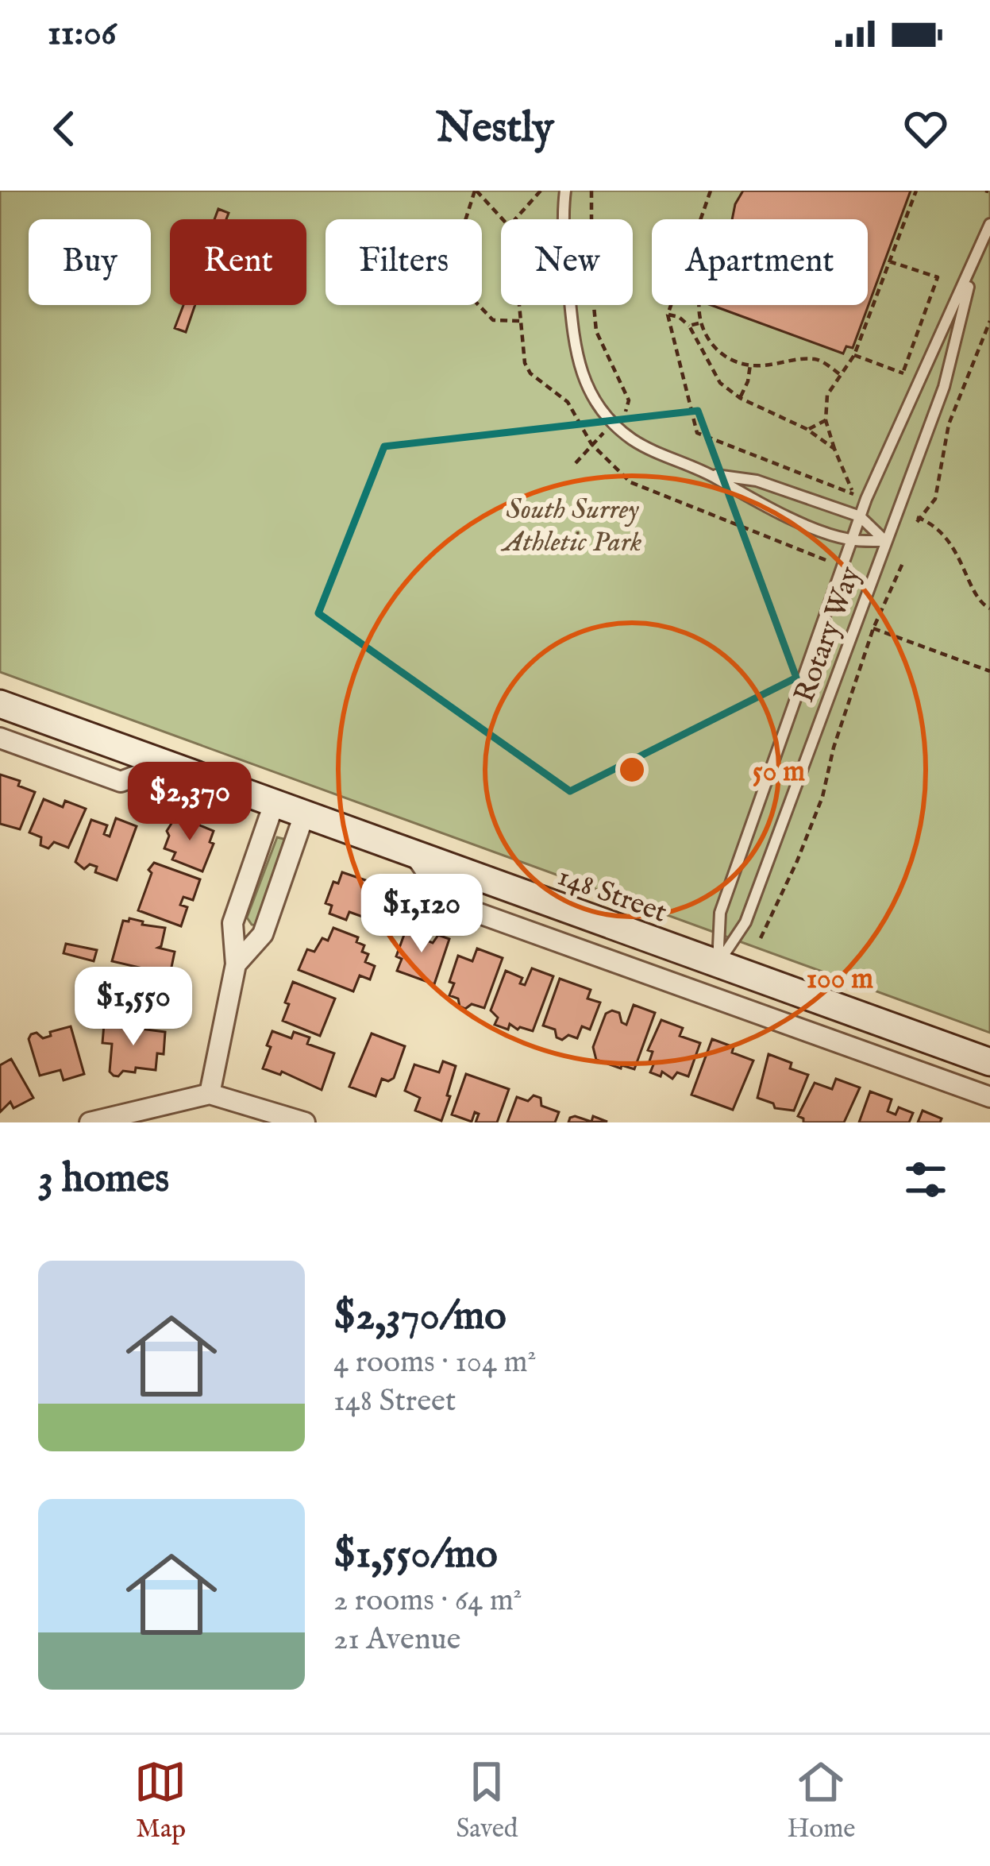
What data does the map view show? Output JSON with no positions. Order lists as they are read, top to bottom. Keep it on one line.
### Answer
{"streets":{"main road":["148 Street"],"lane":["Rotary Way"]},"crossings":[["Rotary Way","148 Street"]],"parks":["South Surrey Athletic Park"],"page":{"status":"11:06","header":"Nestly","chip":["Buy","Rent","Filters","New","Apartment"],"price":["$2,370","$1,120","$1,550"],"heading":"3 homes","list":[{"name":"$2,370/mo","note":"4 rooms · 104 m² · 148 Street"},{"name":"$1,550/mo","note":"2 rooms · 64 m² · 21 Avenue"}],"tabs":["Map","Saved","Home"]},"rings":["50 m","100 m"]}
